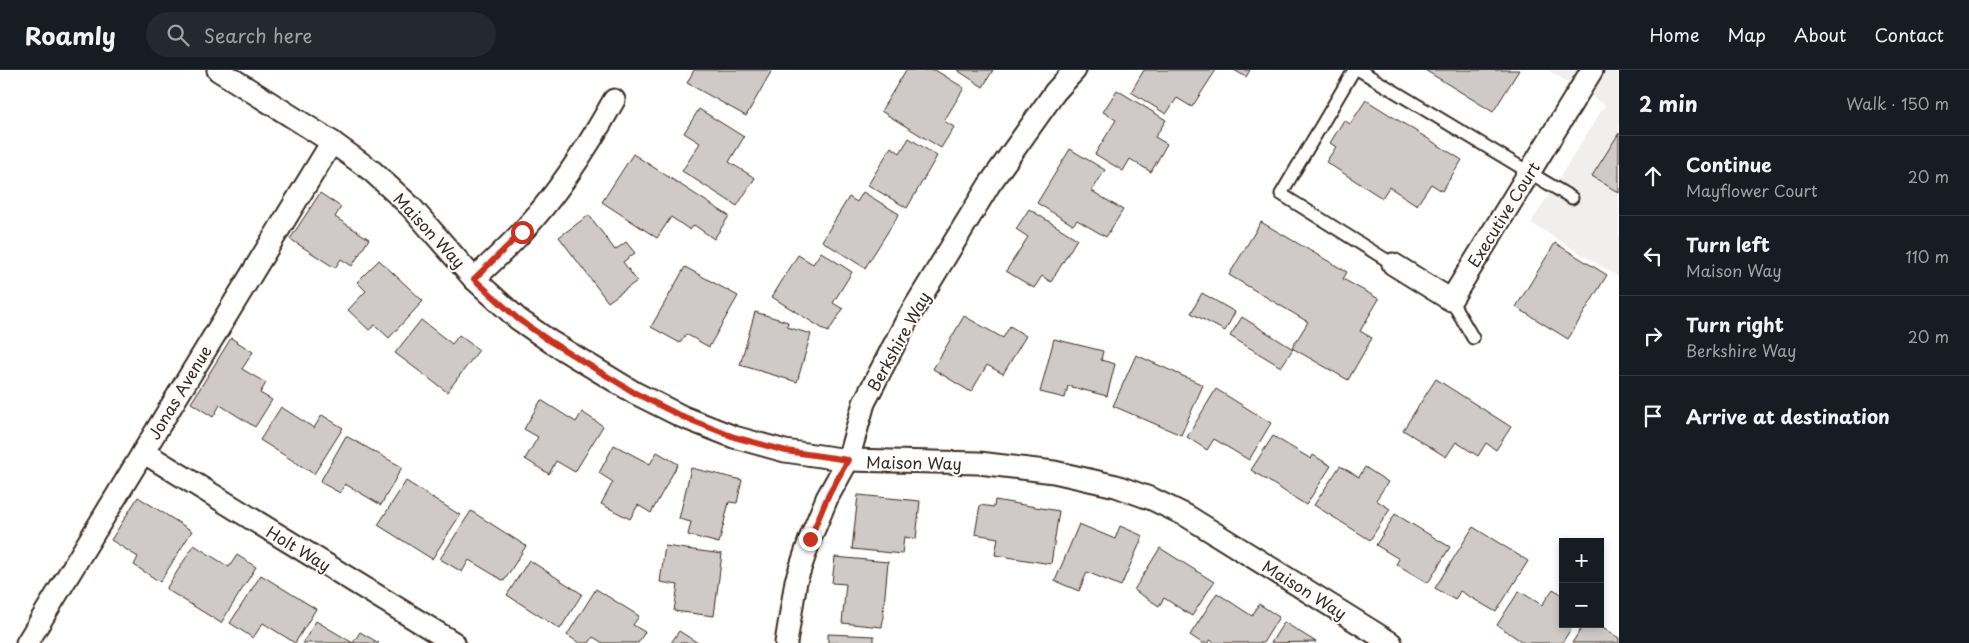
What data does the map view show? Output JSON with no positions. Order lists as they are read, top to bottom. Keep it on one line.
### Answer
{"streets":{"street":["Executive Court","Maison Way","Berkshire Way","Jonas Avenue","Holt Way"]},"crossings":[["Maison Way","Berkshire Way"],["Maison Way","Jonas Avenue"],["Jonas Avenue","Holt Way"]],"page":{"header":"Roamly","search":"Search here","nav":["Home","Map","About","Contact"],"heading":["2 min","Walk · 150 m"],"list":[["Continue","Mayflower Court","20 m"],["Turn left","Maison Way","110 m"],["Turn right","Berkshire Way","20 m"],"Arrive at destination"],"map_buttons":["+","−"]}}
